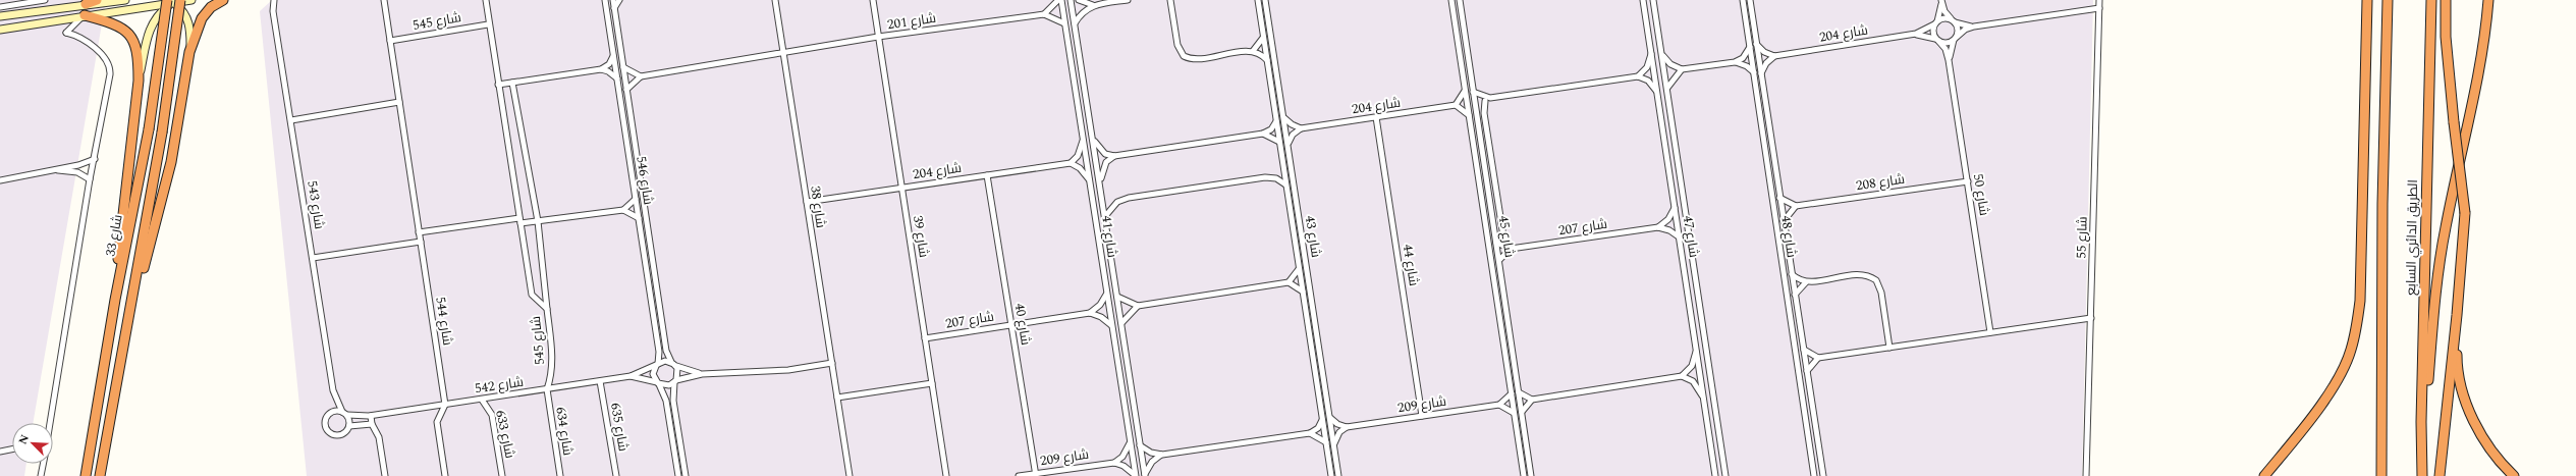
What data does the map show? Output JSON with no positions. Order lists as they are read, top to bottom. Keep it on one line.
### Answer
{"streets":{"highway":["شارع 33","الطريق الدائري السابع"],"street":["شارع 545","شارع 201","شارع 204","شارع 546","شارع 208","شارع 50","شارع 543","شارع 38","شارع 207","شارع 39","شارع 41","شارع 43","شارع 45","شارع 47","شارع 48","شارع 55","شارع 44","شارع 544","شارع 40","شارع 542","شارع 209","شارع 635","شارع 634","شارع 633"]},"crossings":[["شارع 545","شارع 544"],["شارع 545","شارع 542"],["شارع 545","شارع 634"],["شارع 201","شارع 38"],["شارع 201","شارع 39"],["شارع 204","شارع 50"],["شارع 204","شارع 38"],["شارع 204","شارع 39"],["شارع 204","شارع 44"],["شارع 204","شارع 40"],["شارع 546","شارع 542"],["شارع 208","شارع 50"],["شارع 543","شارع 542"],["شارع 207","شارع 39"],["شارع 207","شارع 40"],["شارع 44","شارع 209"],["شارع 544","شارع 542"],["شارع 40","شارع 209"],["شارع 542","شارع 635"],["شارع 542","شارع 634"],["شارع 542","شارع 633"]],"north":"top left"}
